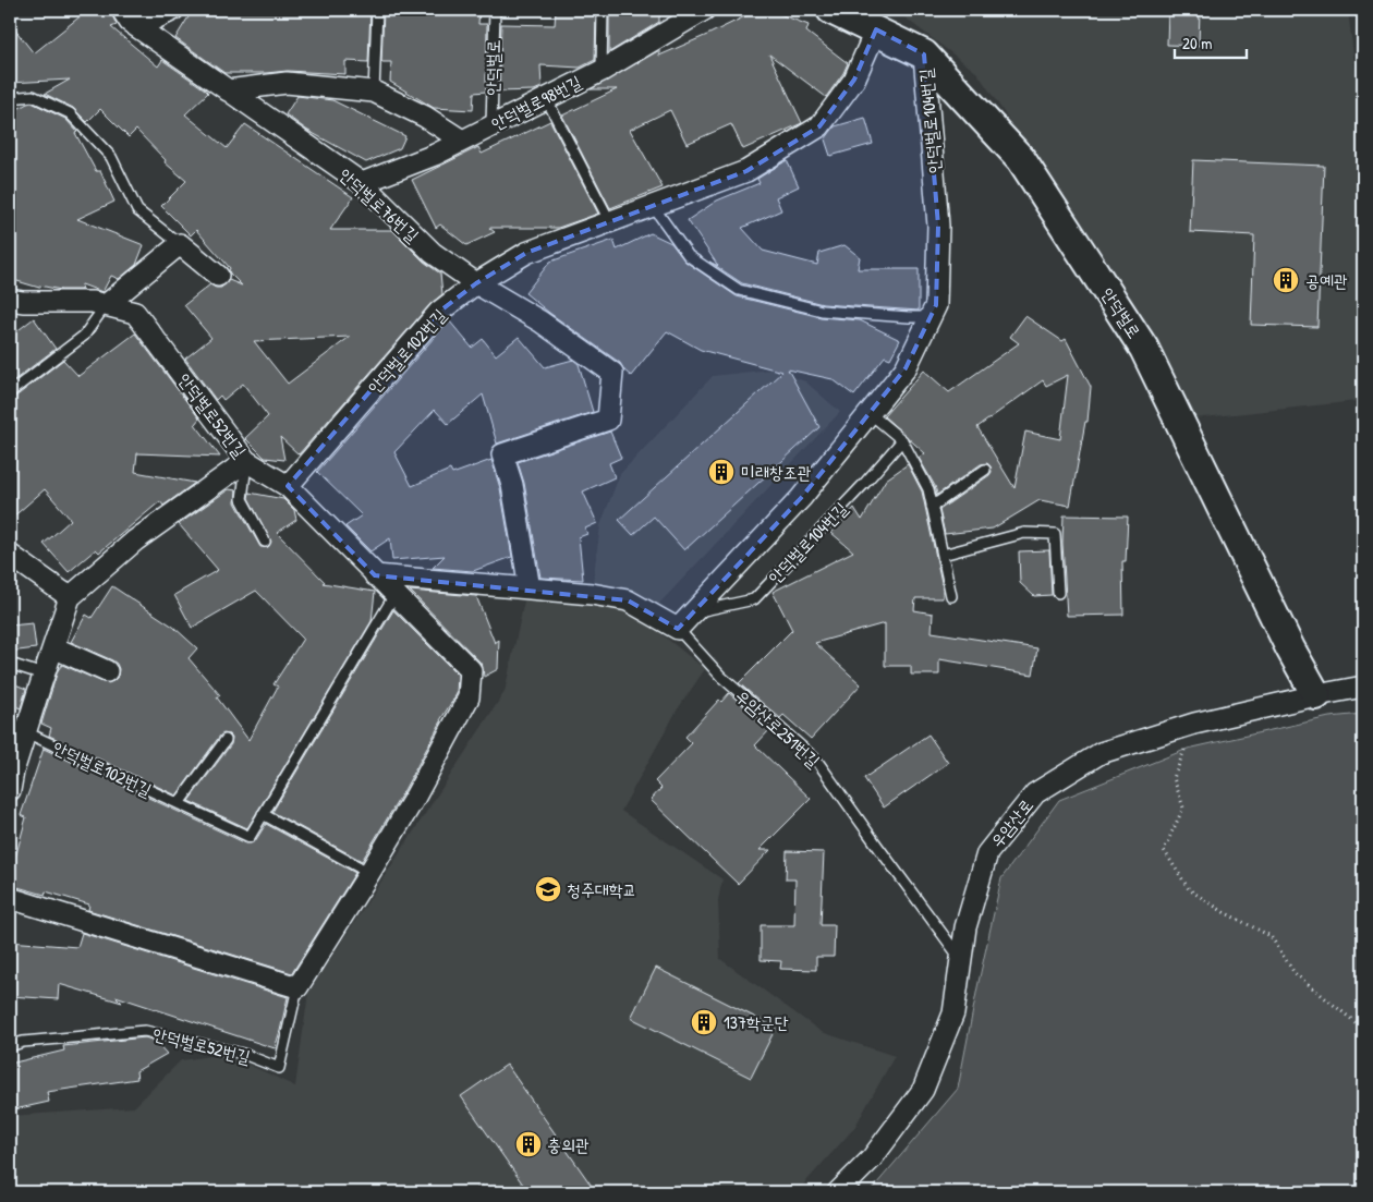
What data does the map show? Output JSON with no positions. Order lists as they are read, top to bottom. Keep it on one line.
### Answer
{"streets":{"street":["안덕벌로","안덕벌로98번길","안덕벌로104번길","안덕벌로76번길","안덕벌로102번길","안덕벌로52번길","우암산로251번길","우암산로"]},"crossings":[["안덕벌로","안덕벌로98번길"],["안덕벌로","안덕벌로104번길"],["안덕벌로","안덕벌로102번길"],["안덕벌로","우암산로"],["안덕벌로98번길","안덕벌로76번길"],["안덕벌로104번길","우암산로251번길"],["안덕벌로76번길","안덕벌로102번길"],["안덕벌로76번길","우암산로251번길"],["안덕벌로102번길","안덕벌로52번길"],["안덕벌로52번길","우암산로251번길"],["우암산로251번길","우암산로"]],"places":{"building":["공예관","미래창조관","137학군단","충의관"],"school or university":["청주대학교"]},"scale_bar":"20 m"}
